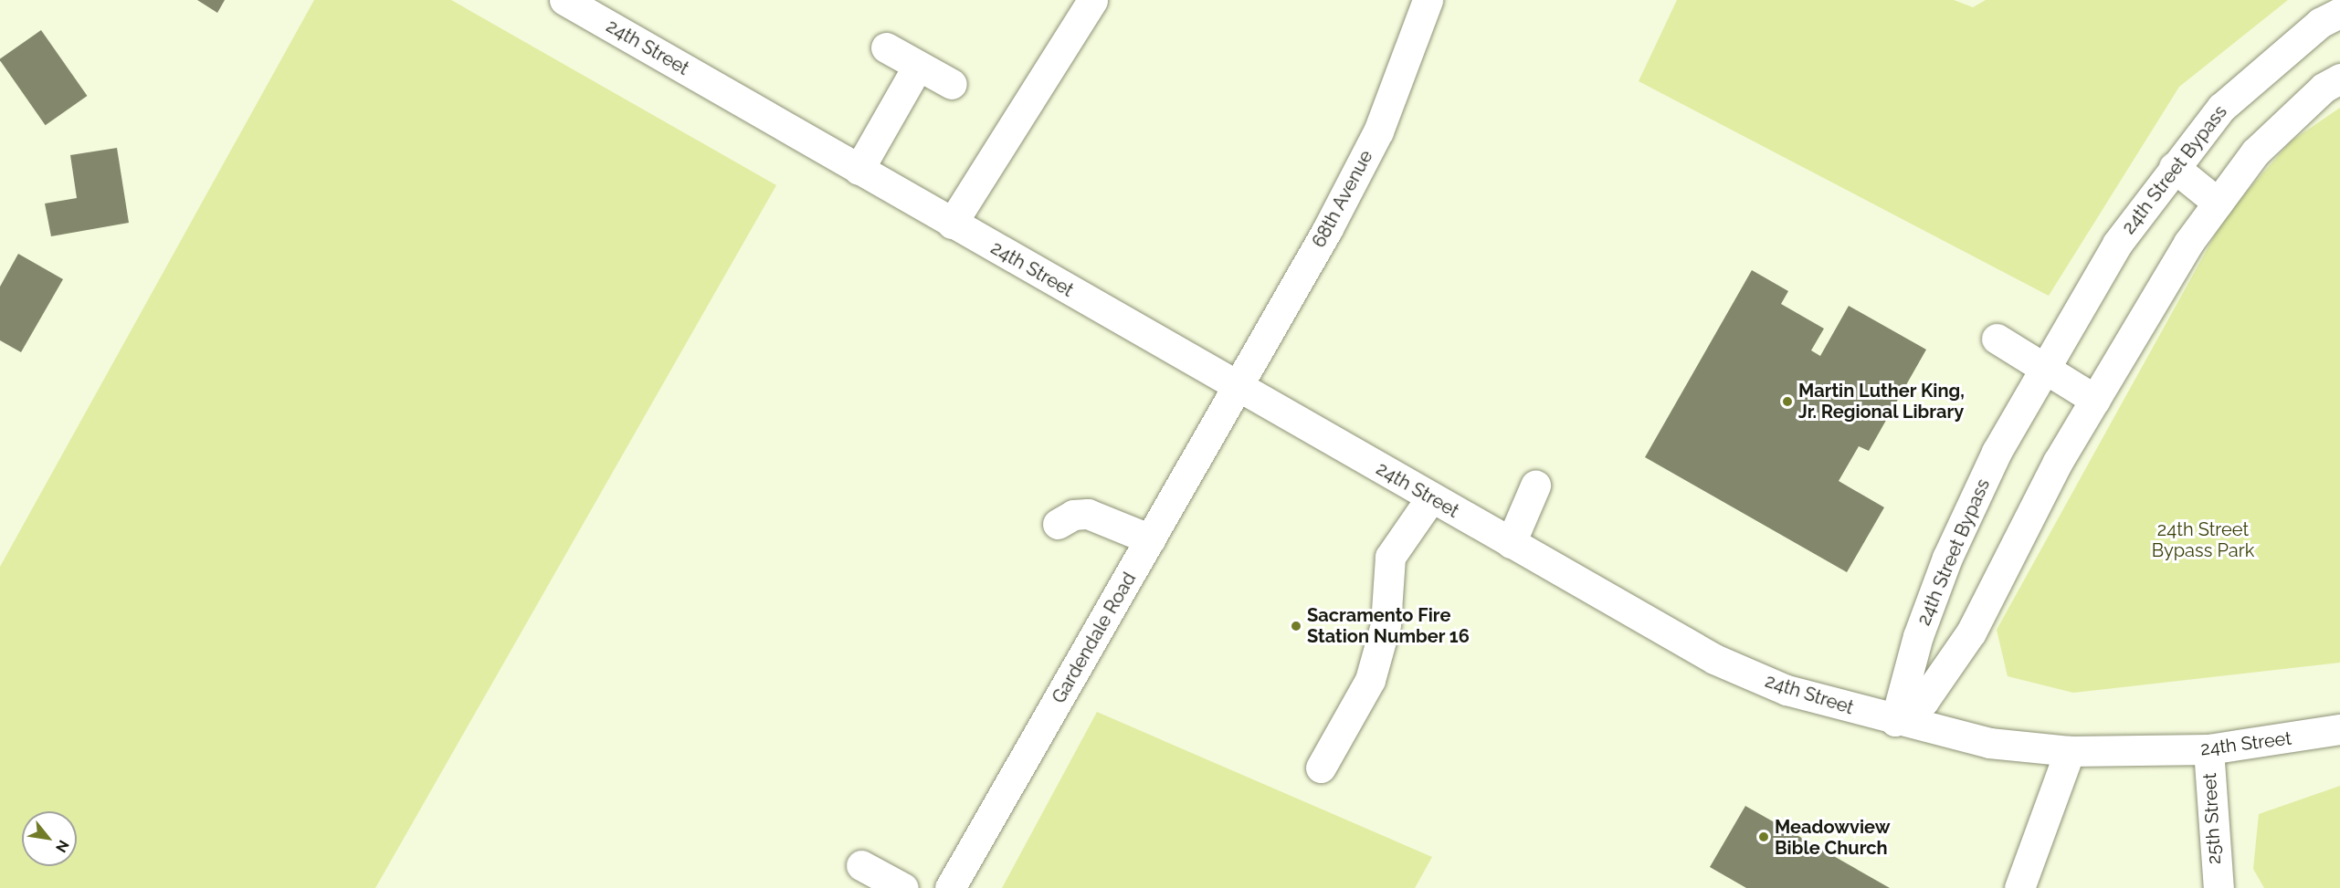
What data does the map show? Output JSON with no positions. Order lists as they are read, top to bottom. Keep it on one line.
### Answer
{"streets":{"street":["24th Street","24th Street Bypass","68th Avenue","Gardendale Road","25th Street"]},"crossings":[["24th Street","24th Street Bypass"],["24th Street","68th Avenue"],["24th Street","Gardendale Road"],["24th Street","25th Street"],["68th Avenue","Gardendale Road"]],"parks":["24th Street Bypass Park"],"places":["Martin Luther King, Jr. Regional Library","Sacramento Fire Station Number 16","Meadowview Bible Church"],"north":"bottom right"}
